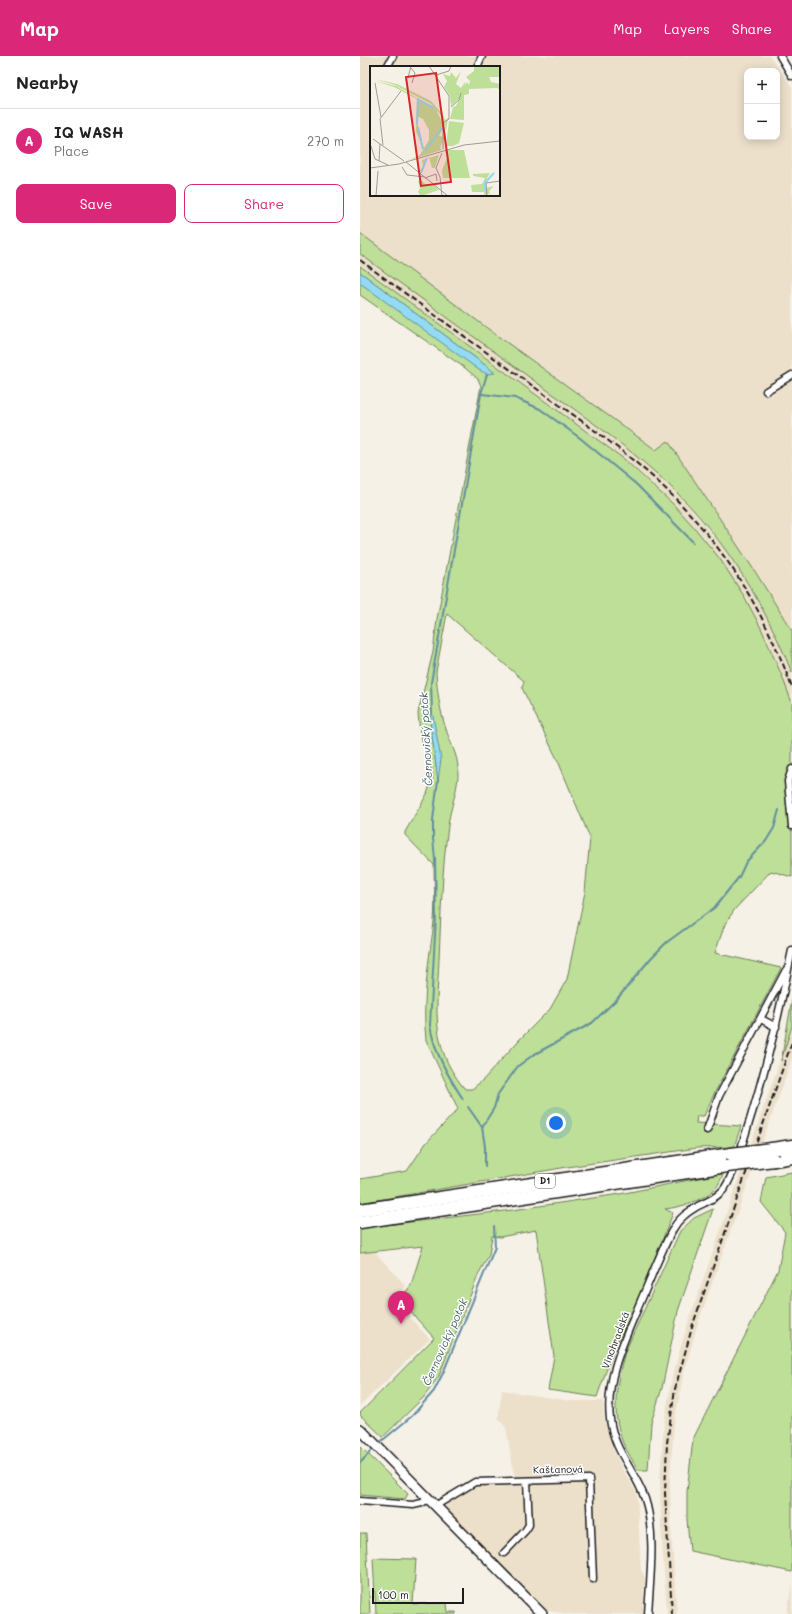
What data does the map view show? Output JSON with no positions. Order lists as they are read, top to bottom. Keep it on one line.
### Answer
{"streets":{"highway":["D1"],"street":["Vinohradská","Kaštanová"]},"crossings":[["D1","Vinohradská"]],"water":["Černovický potok"],"scale_bar":"100 m","page":{"header":"Map","nav":["Map","Layers","Share"],"heading":"Nearby","map_buttons":["+","−"],"list":[{"mark":"A","name":"IQ WASH","note":"Place","value":"270 m"}],"buttons":["Save","Share"],"pins":"A","scale":"100 m"}}
